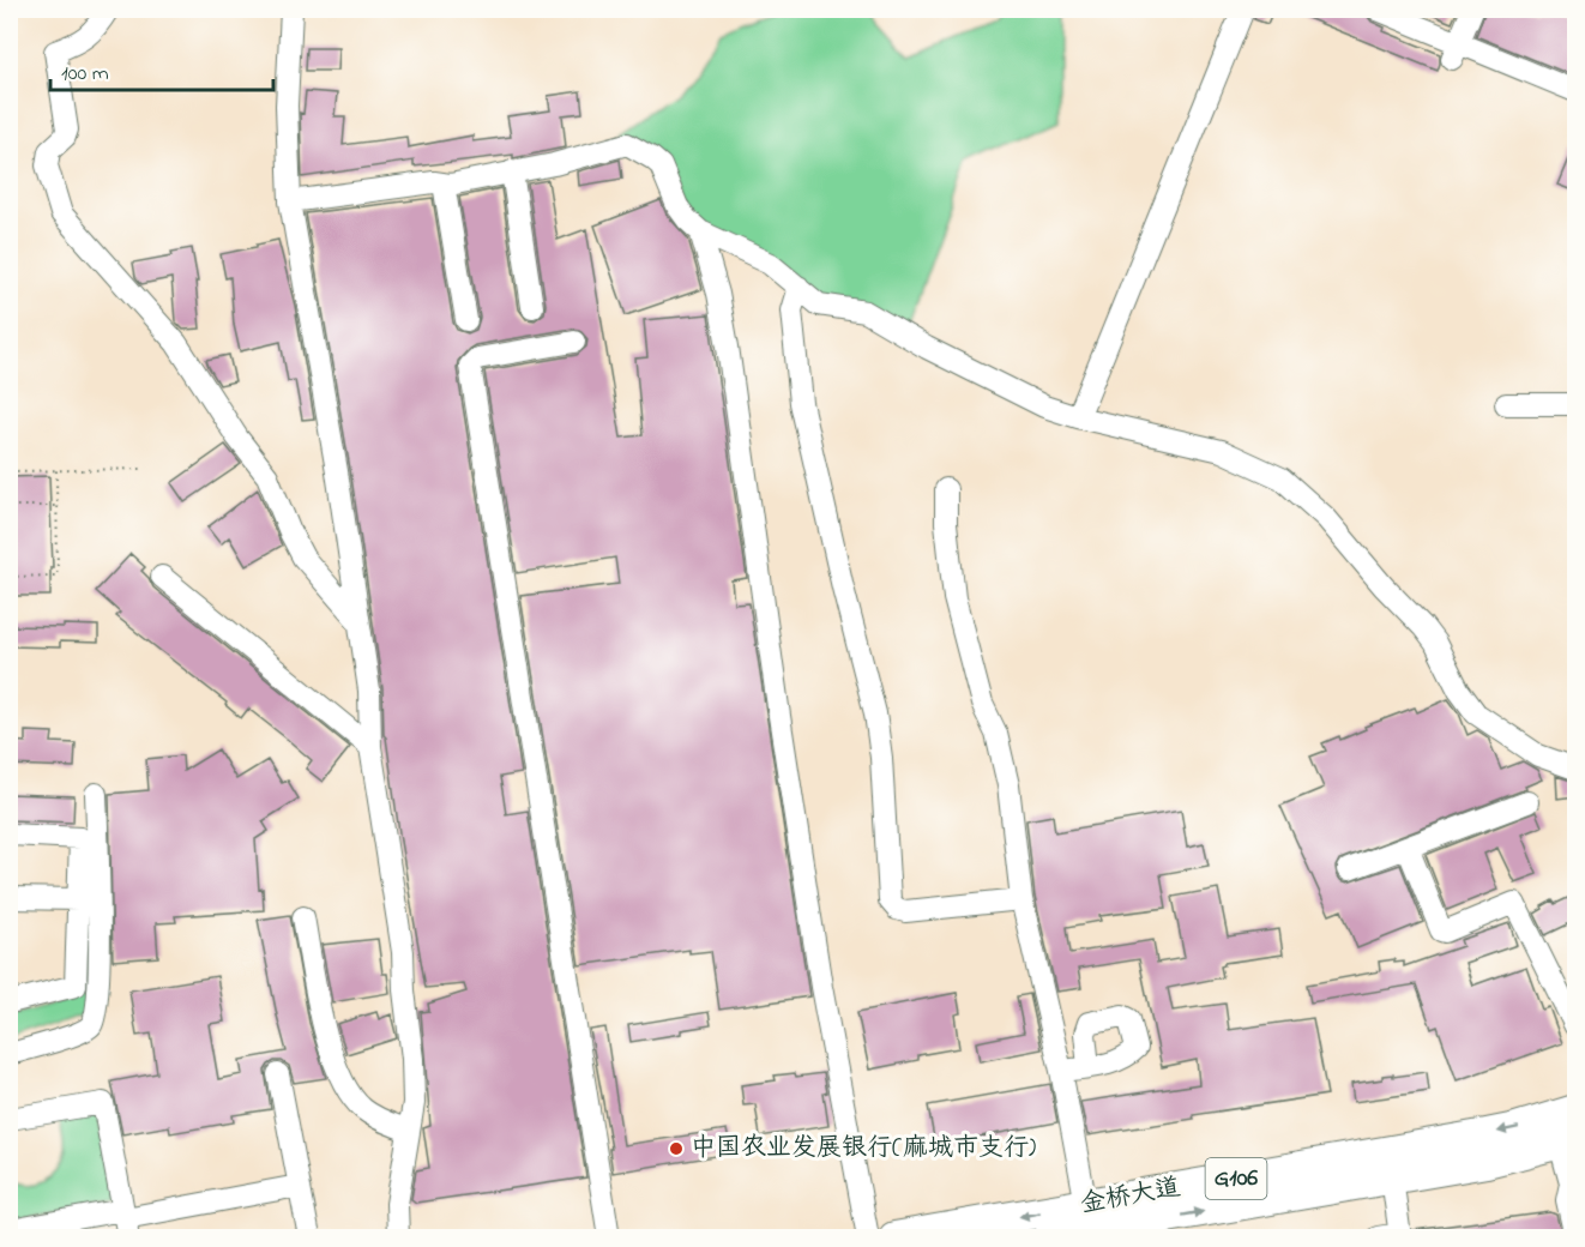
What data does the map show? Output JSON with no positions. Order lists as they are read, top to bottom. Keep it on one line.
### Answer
{"streets":{"highway":["G106","金桥大道"]},"places":["中国农业发展银行(麻城市支行)"],"scale_bar":"100 m"}
